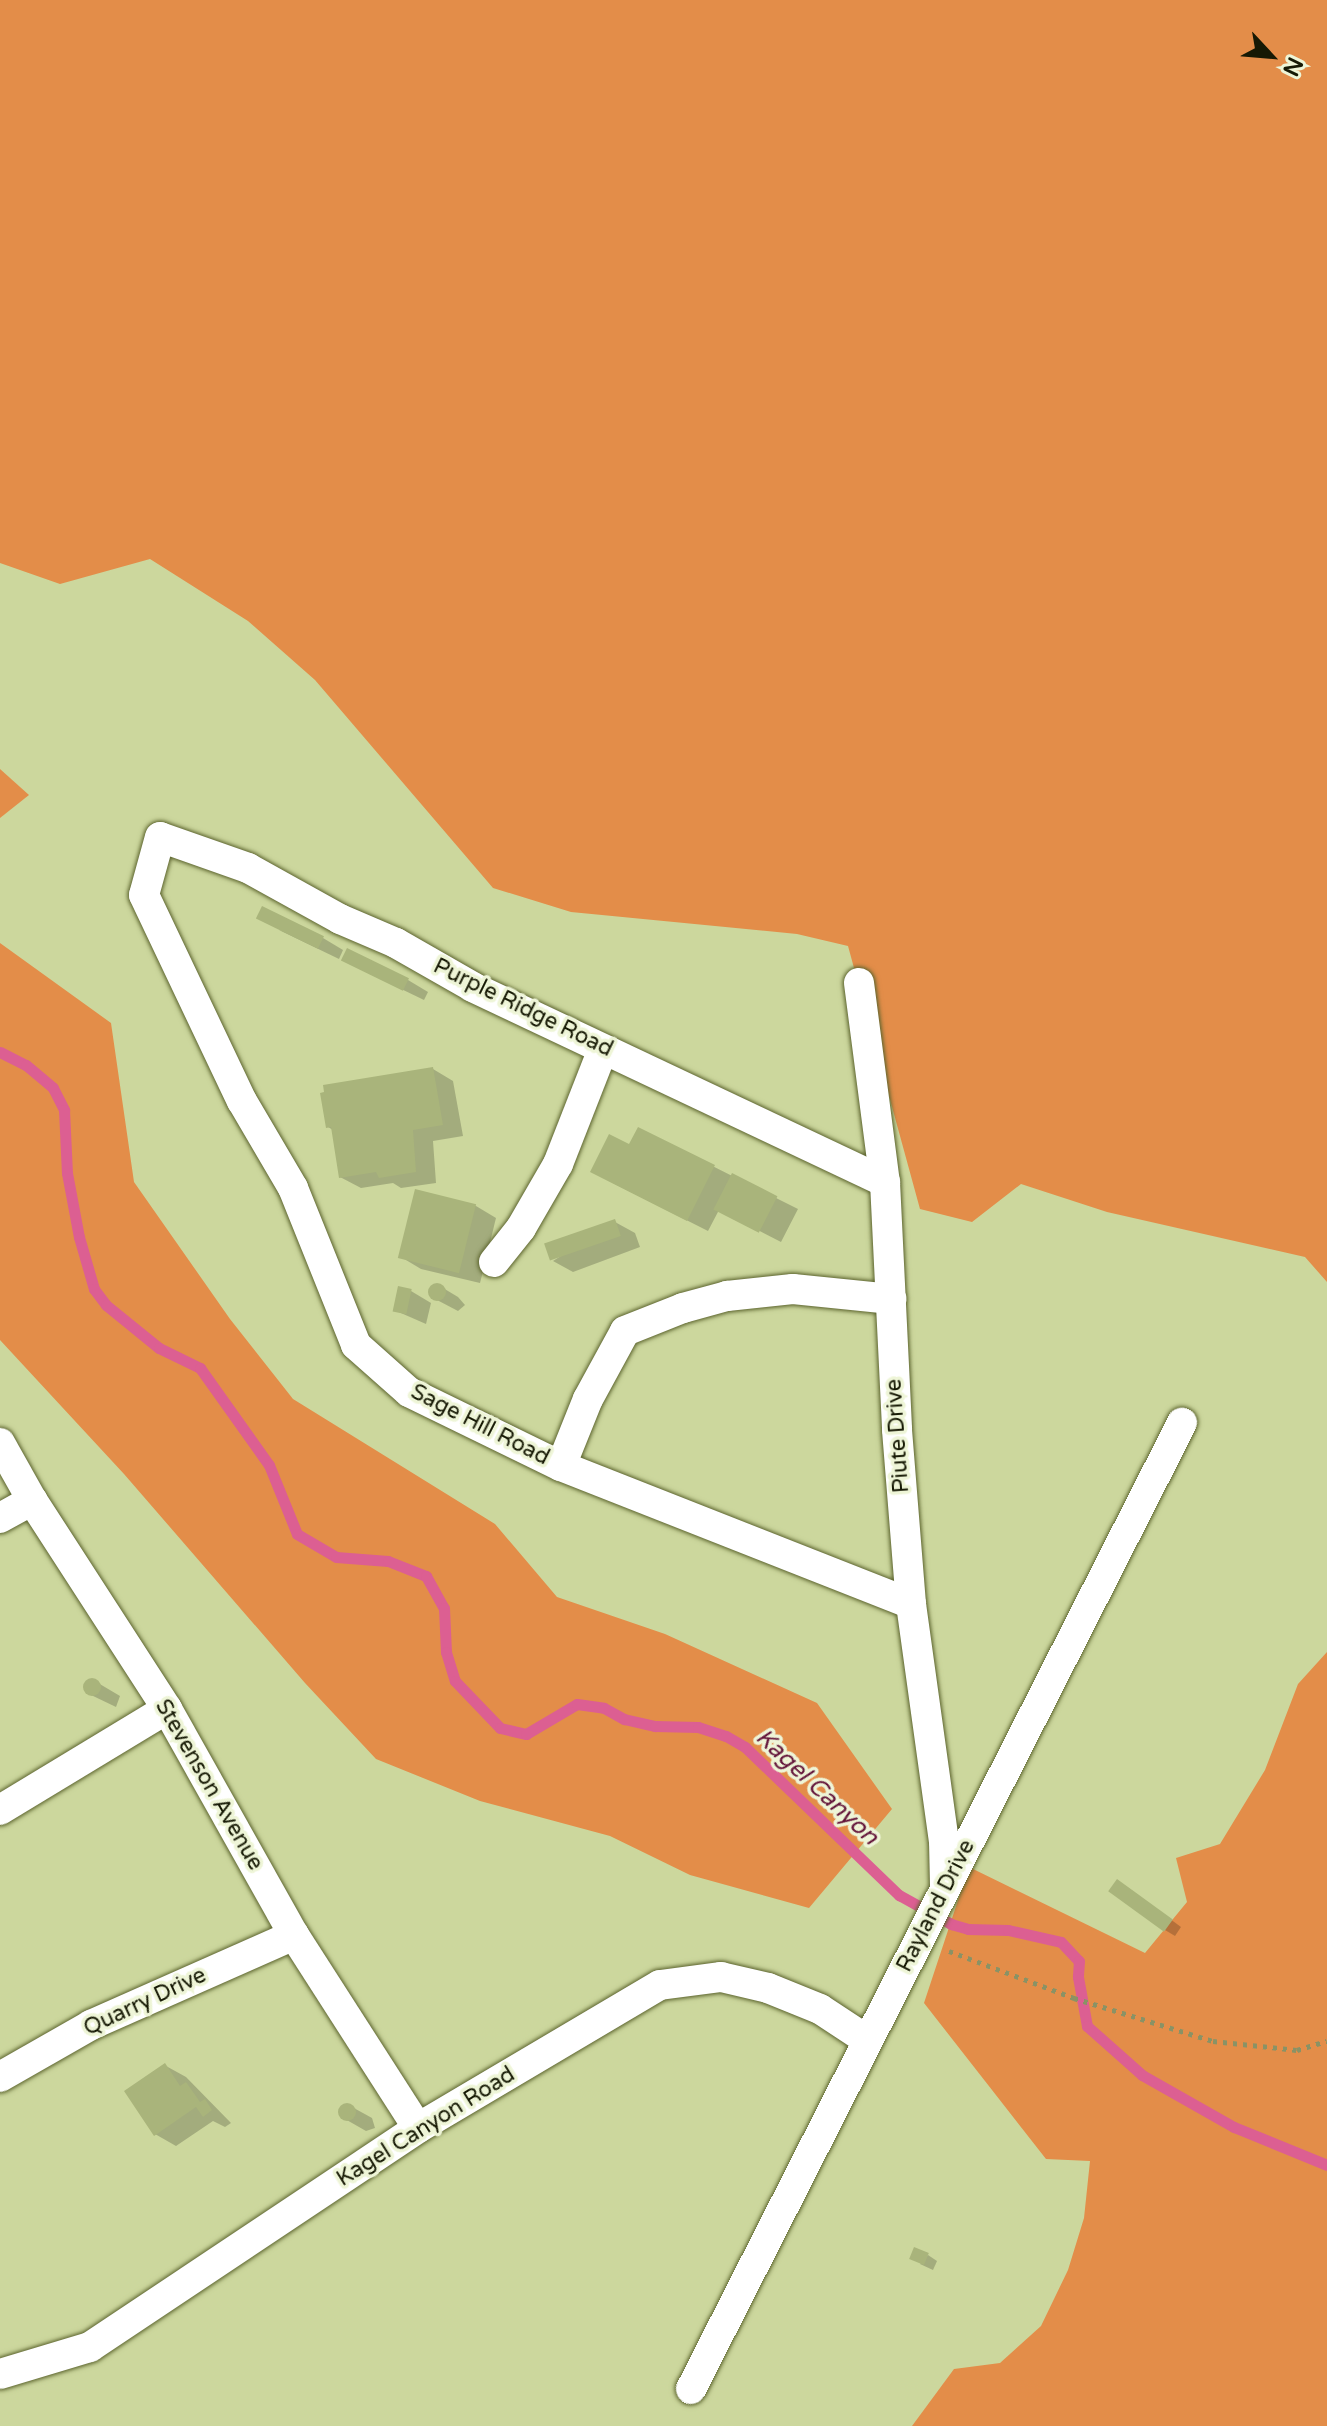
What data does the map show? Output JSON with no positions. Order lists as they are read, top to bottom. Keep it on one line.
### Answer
{"streets":{"street":["Purple Ridge Road","Sage Hill Road","Piute Drive","Stevenson Avenue","Rayland Drive","Quarry Drive","Kagel Canyon Road"]},"crossings":[["Purple Ridge Road","Sage Hill Road"],["Purple Ridge Road","Piute Drive"],["Sage Hill Road","Piute Drive"],["Piute Drive","Rayland Drive"],["Stevenson Avenue","Quarry Drive"],["Stevenson Avenue","Kagel Canyon Road"],["Rayland Drive","Kagel Canyon Road"]],"water":["Kagel Canyon"],"north":"bottom right"}
